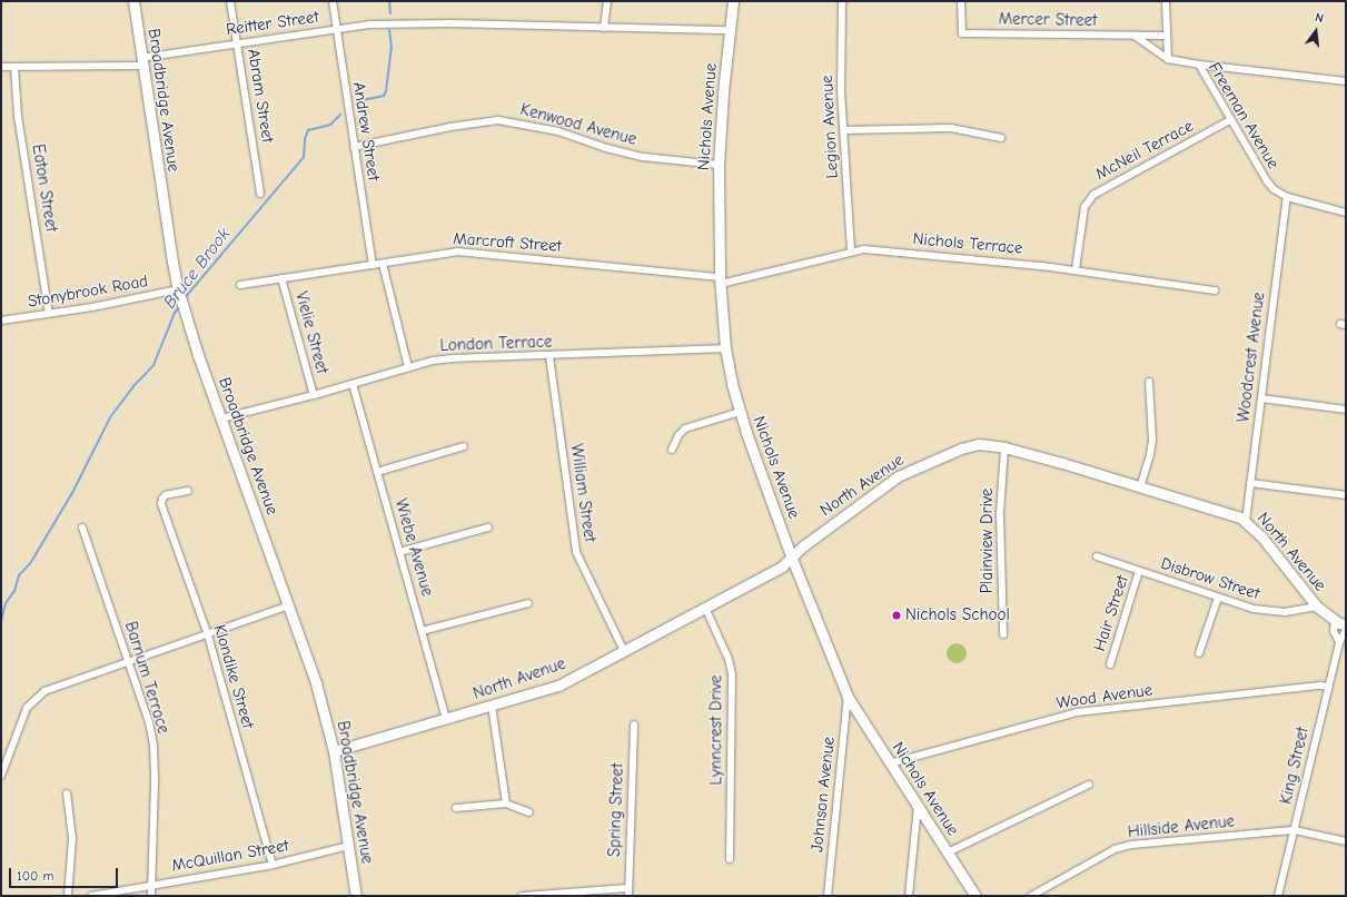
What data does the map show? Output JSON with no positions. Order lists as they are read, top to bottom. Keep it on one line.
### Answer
{"streets":{"main road":["Broadbridge Avenue","Nichols Avenue","North Avenue"],"street":["Mercer Street","Reitter Street","Abram Street","Freeman Avenue","Kenwood Avenue","Legion Avenue","Andrew Street","McNeil Terrace","Eaton Street","Marcroft Street","Nichols Terrace","Stonybrook Road","Vielie Street","London Terrace","Woodcrest Avenue","William Street","Plainview Drive","Wiebe Avenue","Disbrow Street","Hair Street","Klondike Street","Barnum Terrace","Wood Avenue","Lynncrest Drive","King Street","Johnson Avenue","Spring Street","Hillside Avenue","McQuillan Street"]},"crossings":[["Reitter Street","Abram Street"],["Reitter Street","Broadbridge Avenue"],["Reitter Street","Nichols Avenue"],["Reitter Street","Andrew Street"],["Reitter Street","Eaton Street"],["Broadbridge Avenue","Stonybrook Road"],["Broadbridge Avenue","London Terrace"],["Broadbridge Avenue","North Avenue"],["Broadbridge Avenue","McQuillan Street"],["Freeman Avenue","McNeil Terrace"],["Freeman Avenue","Woodcrest Avenue"],["Nichols Avenue","Kenwood Avenue"],["Nichols Avenue","Marcroft Street"],["Nichols Avenue","Nichols Terrace"],["Nichols Avenue","London Terrace"],["Nichols Avenue","North Avenue"],["Nichols Avenue","Wood Avenue"],["Nichols Avenue","Johnson Avenue"],["Kenwood Avenue","Andrew Street"],["Legion Avenue","Nichols Terrace"],["Andrew Street","Marcroft Street"],["McNeil Terrace","Nichols Terrace"],["Eaton Street","Stonybrook Road"],["Marcroft Street","Nichols Terrace"],["Marcroft Street","Vielie Street"],["Vielie Street","London Terrace"],["London Terrace","William Street"],["London Terrace","Wiebe Avenue"],["Woodcrest Avenue","North Avenue"],["North Avenue","William Street"],["North Avenue","Plainview Drive"],["North Avenue","Wiebe Avenue"],["North Avenue","Disbrow Street"],["North Avenue","Lynncrest Drive"],["North Avenue","King Street"],["Disbrow Street","Hair Street"],["Klondike Street","McQuillan Street"],["Barnum Terrace","McQuillan Street"],["Wood Avenue","King Street"],["King Street","Hillside Avenue"]],"water":["Bruce Brook"],"places":["Nichols School"],"scale_bar":"100 m","north":"top"}
